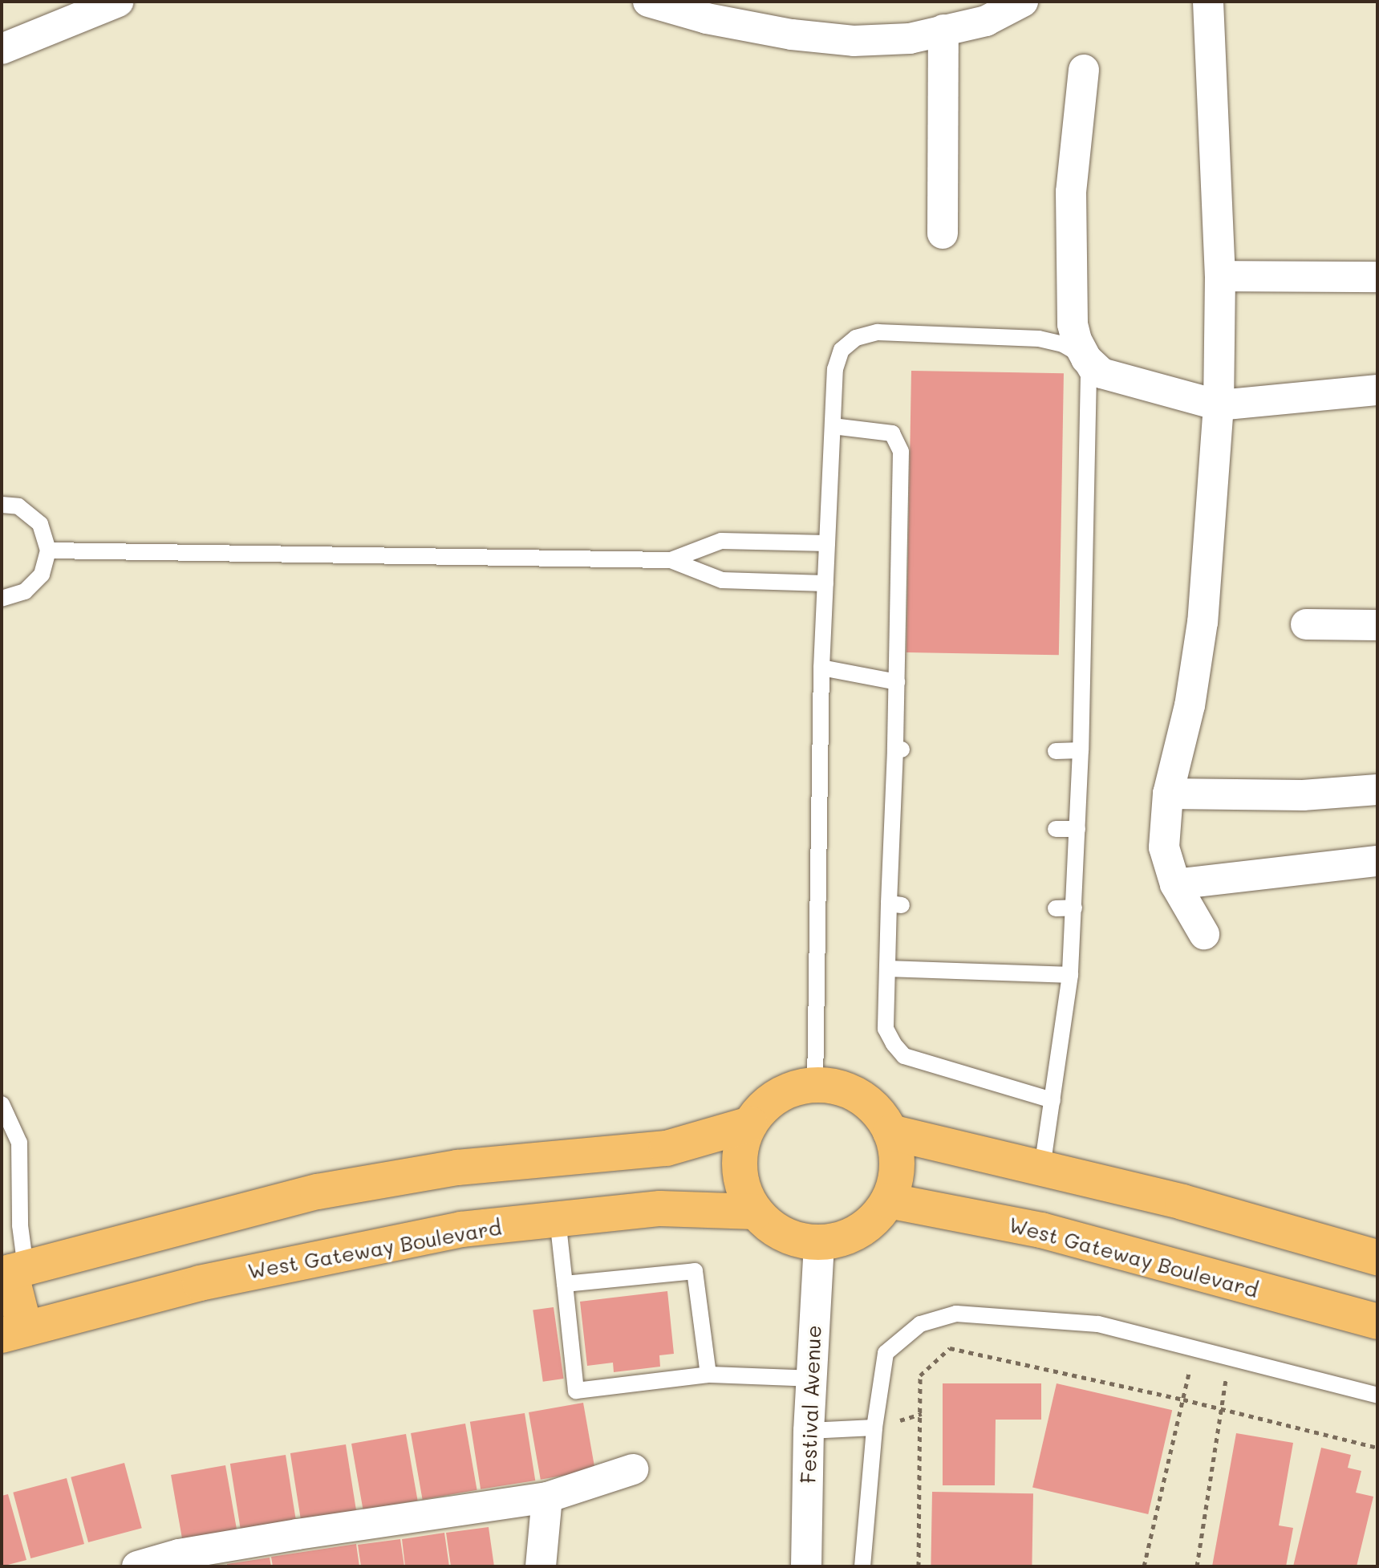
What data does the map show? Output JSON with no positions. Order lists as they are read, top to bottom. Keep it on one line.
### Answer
{"streets":{"main road":["West Gateway Boulevard"],"street":["Festival Avenue"]},"crossings":[["West Gateway Boulevard","Festival Avenue"]]}
